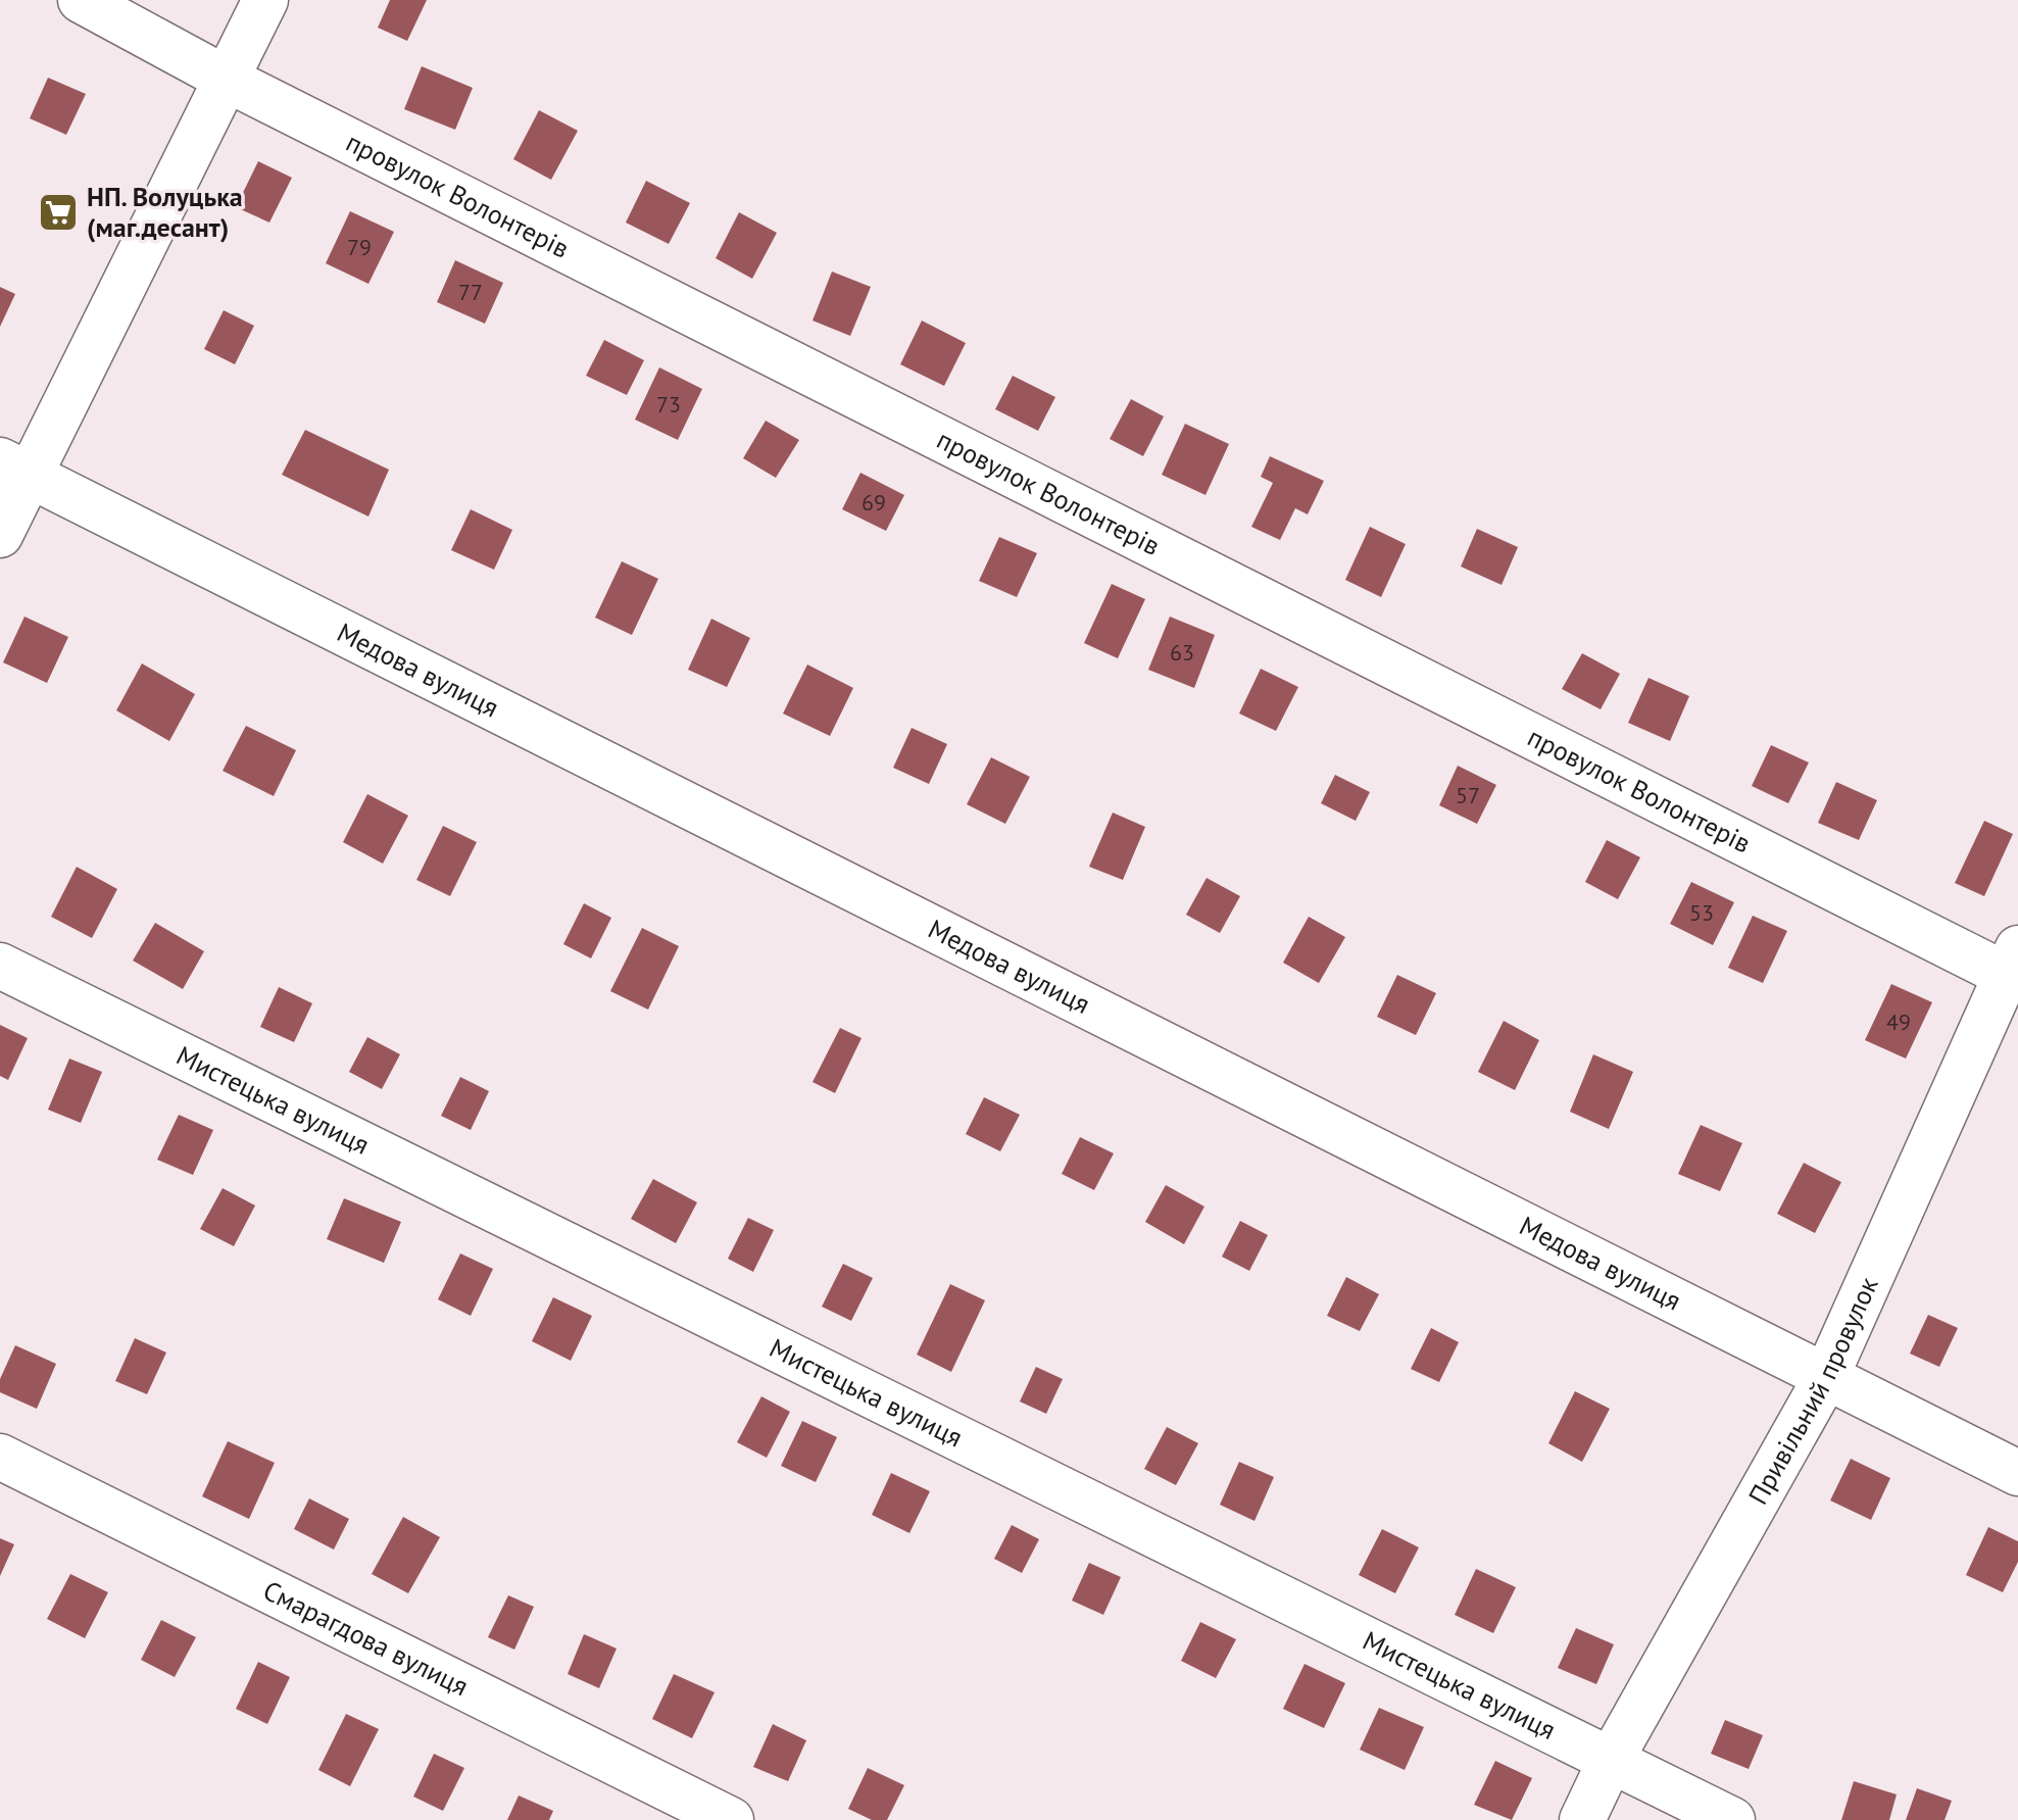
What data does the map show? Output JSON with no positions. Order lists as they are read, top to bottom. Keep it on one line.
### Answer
{"streets":{"street":["провулок Волонтерів","Медова вулиця","Мистецька вулиця","Привільний провулок","Смарагдова вулиця"]},"crossings":[["провулок Волонтерів","Привільний провулок"],["Медова вулиця","Привільний провулок"],["Мистецька вулиця","Привільний провулок"]],"places":{"supermarket":["НП. Волуцька (маг.десант)"]},"house_numbers":["79","77","73","69","63","57","53","49"]}
